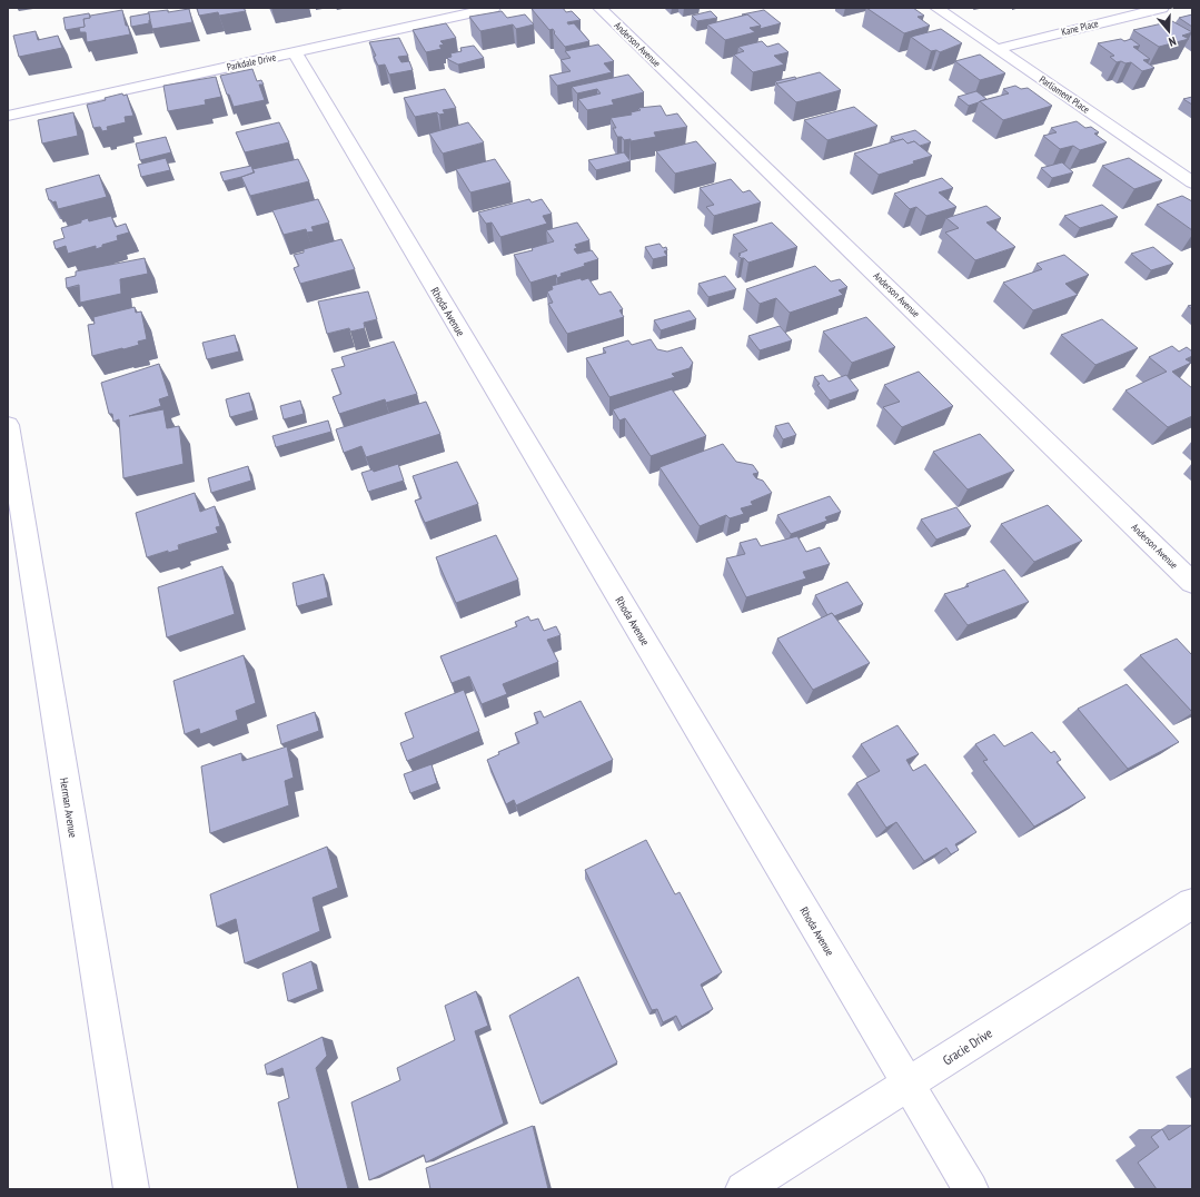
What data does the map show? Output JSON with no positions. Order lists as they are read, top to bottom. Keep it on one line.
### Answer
{"streets":{"street":["Kane Place","Anderson Avenue","Parkdale Drive","Parliament Place","Rhoda Avenue","Herman Avenue","Gracie Drive"]},"crossings":[["Kane Place","Parliament Place"],["Parkdale Drive","Rhoda Avenue"],["Rhoda Avenue","Gracie Drive"]],"north":"bottom"}
